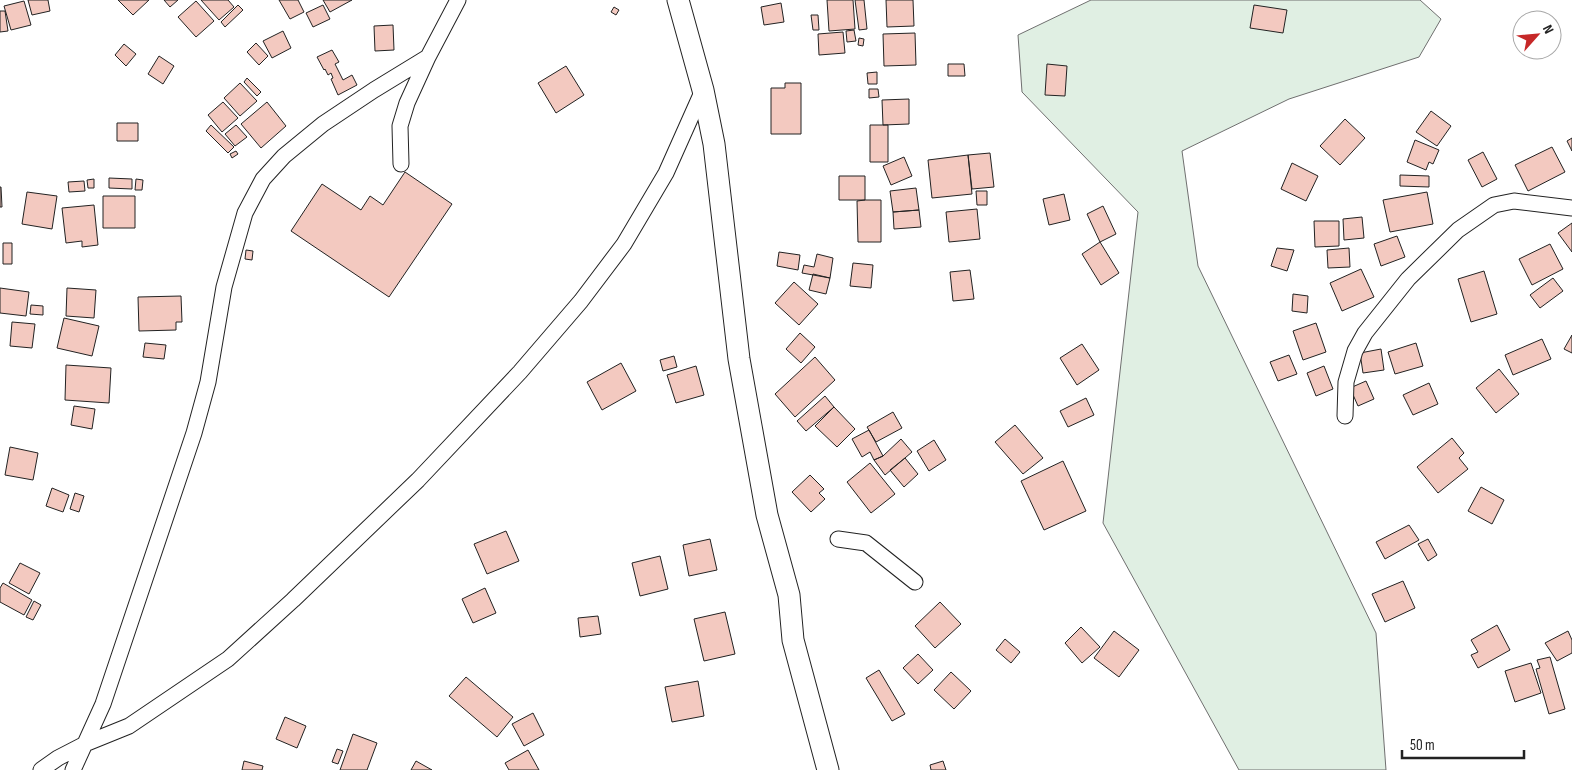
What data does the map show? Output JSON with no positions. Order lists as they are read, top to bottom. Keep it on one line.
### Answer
{"scale_bar":"50 m","north":"top right"}
